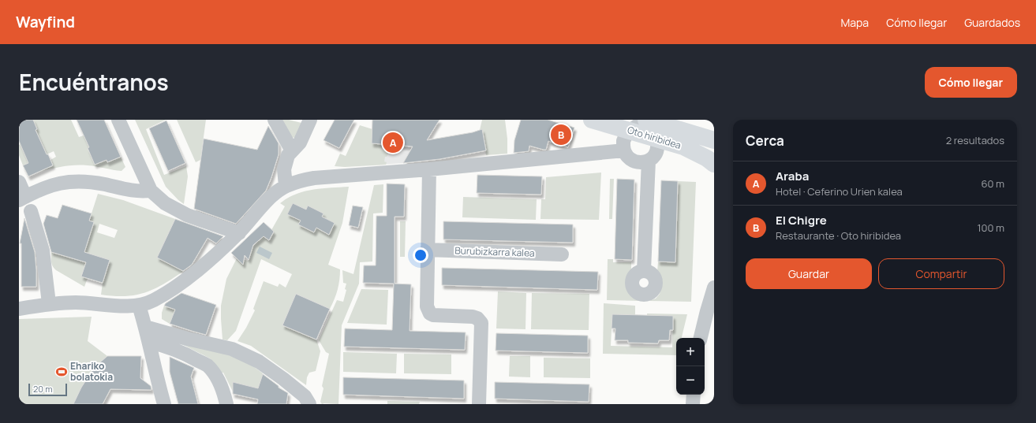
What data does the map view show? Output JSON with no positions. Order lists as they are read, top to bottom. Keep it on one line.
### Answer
{"streets":{"main road":["Oto hiribidea"],"street":["Burubizkarra kalea"]},"places":{"sports":["Ehariko bolatokia"]},"scale_bar":"20 m","page":{"header":"Wayfind","nav":["Mapa","Cómo llegar","Guardados"],"title":"Encuéntranos","buttons":["Cómo llegar",["Guardar","Compartir"]],"heading":["Cerca","2 resultados"],"pins":["B","A"],"list":[{"mark":"A","name":"Araba","note":"Hotel · Ceferino Urien kalea","value":"60 m"},{"mark":"B","name":"El Chigre","note":"Restaurante · Oto hiribidea","value":"100 m"}],"map_buttons":["+","−"],"scale":"20 m"}}
